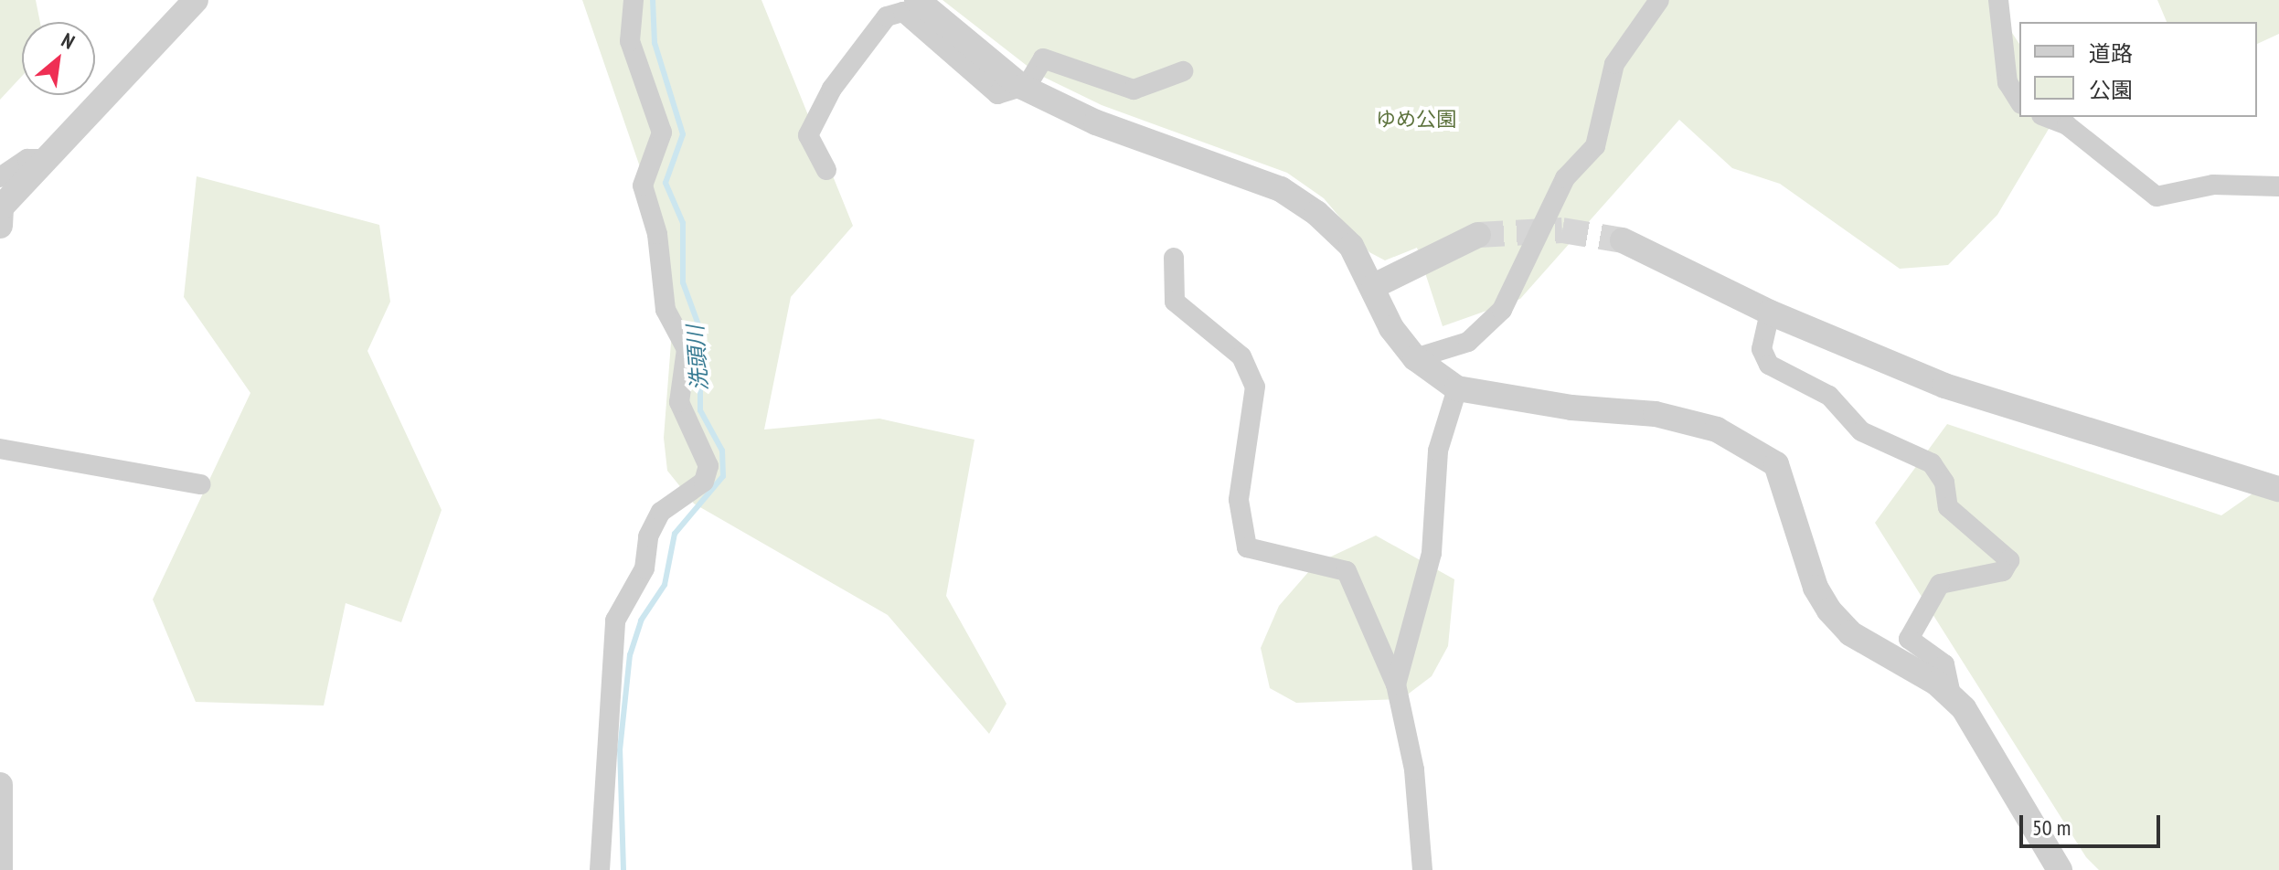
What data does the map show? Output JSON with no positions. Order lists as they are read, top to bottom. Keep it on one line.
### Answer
{"water":["洗頭川"],"parks":["ゆめ公園"],"legend":["道路","公園"],"scale_bar":"50 m","north":"top right"}
